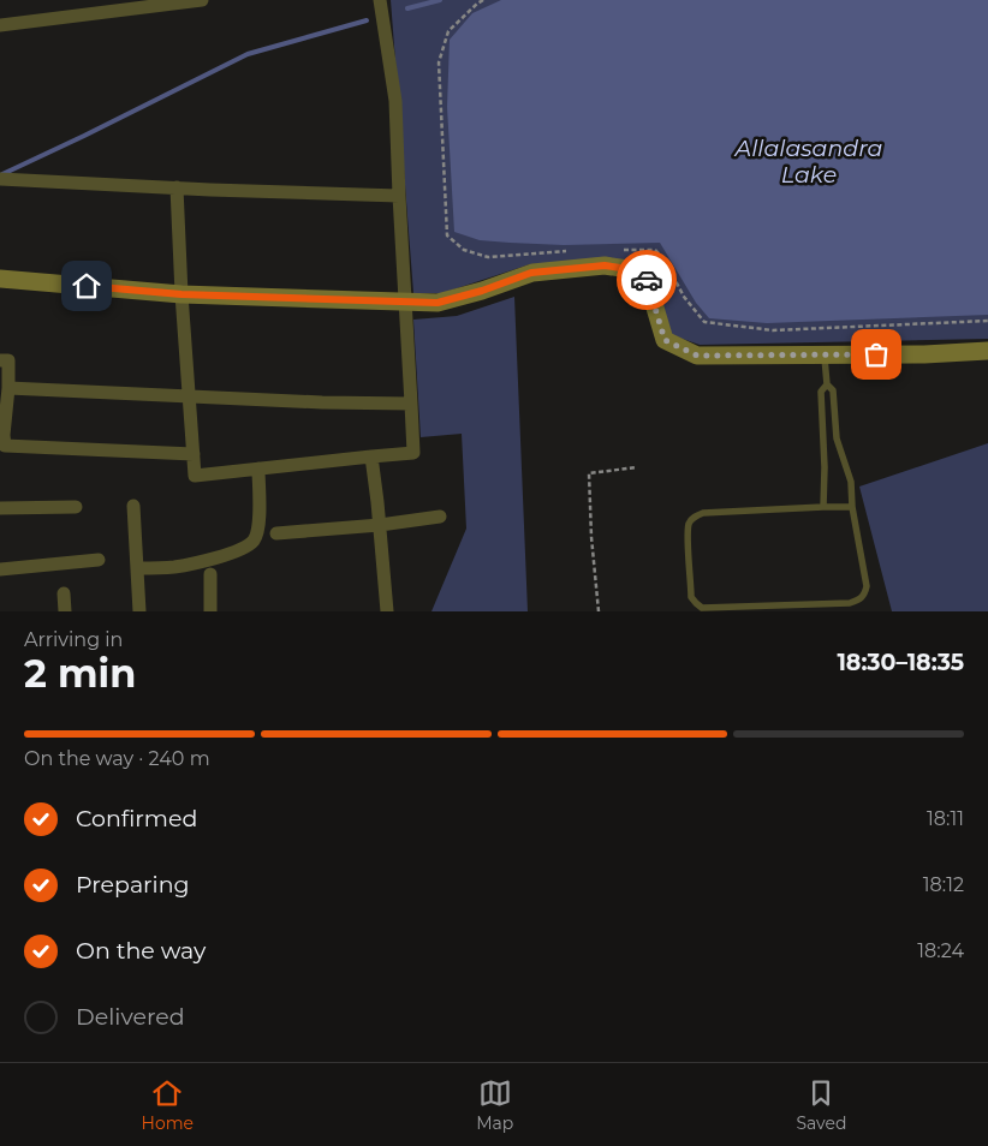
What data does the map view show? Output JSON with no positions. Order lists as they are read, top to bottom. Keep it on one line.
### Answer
{"water":["Allalasandra Lake"],"page":{"heading":["2 min","Arriving in","18:30–18:35"],"bar":"On the way · 240 m","list":[["Confirmed","18:11"],["Preparing","18:12"],["On the way","18:24"],"Delivered"],"tabs":["Home","Map","Saved"]}}
